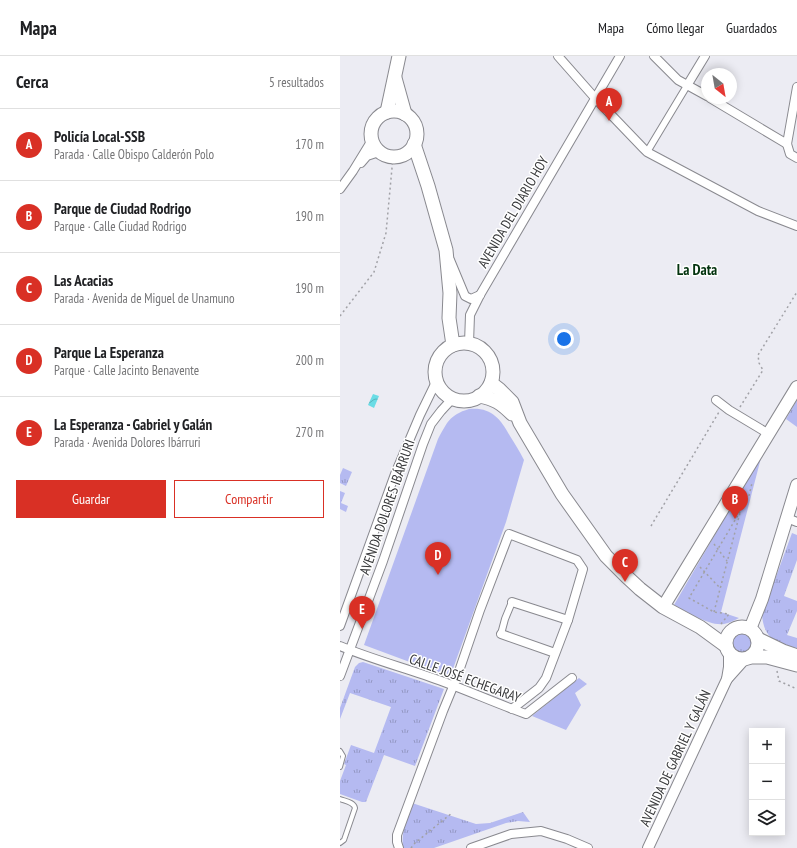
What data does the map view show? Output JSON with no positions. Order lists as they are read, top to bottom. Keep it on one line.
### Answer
{"streets":{"street":["AVENIDA DEL DIARIO HOY","AVENIDA DOLORES IBÁRRURI","CALLE JOSÉ ECHEGARAY","AVENIDA DE GABRIEL Y GALÁN"]},"crossings":[["AVENIDA DEL DIARIO HOY","AVENIDA DOLORES IBÁRRURI"],["AVENIDA DOLORES IBÁRRURI","CALLE JOSÉ ECHEGARAY"]],"districts":["La Data"],"north":"bottom right","page":{"header":"Mapa","nav":["Mapa","Cómo llegar","Guardados"],"heading":["Cerca","5 resultados"],"pins":["A","B","D","C","E"],"list":[{"mark":"A","name":"Policía Local-SSB","note":"Parada · Calle Obispo Calderón Polo","value":"170 m"},{"mark":"B","name":"Parque de Ciudad Rodrigo","note":"Parque · Calle Ciudad Rodrigo","value":"190 m"},{"mark":"C","name":"Las Acacias","note":"Parada · Avenida de Miguel de Unamuno","value":"190 m"},{"mark":"D","name":"Parque La Esperanza","note":"Parque · Calle Jacinto Benavente","value":"200 m"},{"mark":"E","name":"La Esperanza - Gabriel y Galán","note":"Parada · Avenida Dolores Ibárruri","value":"270 m"}],"buttons":["Guardar","Compartir"],"map_buttons":["+","−"]}}
